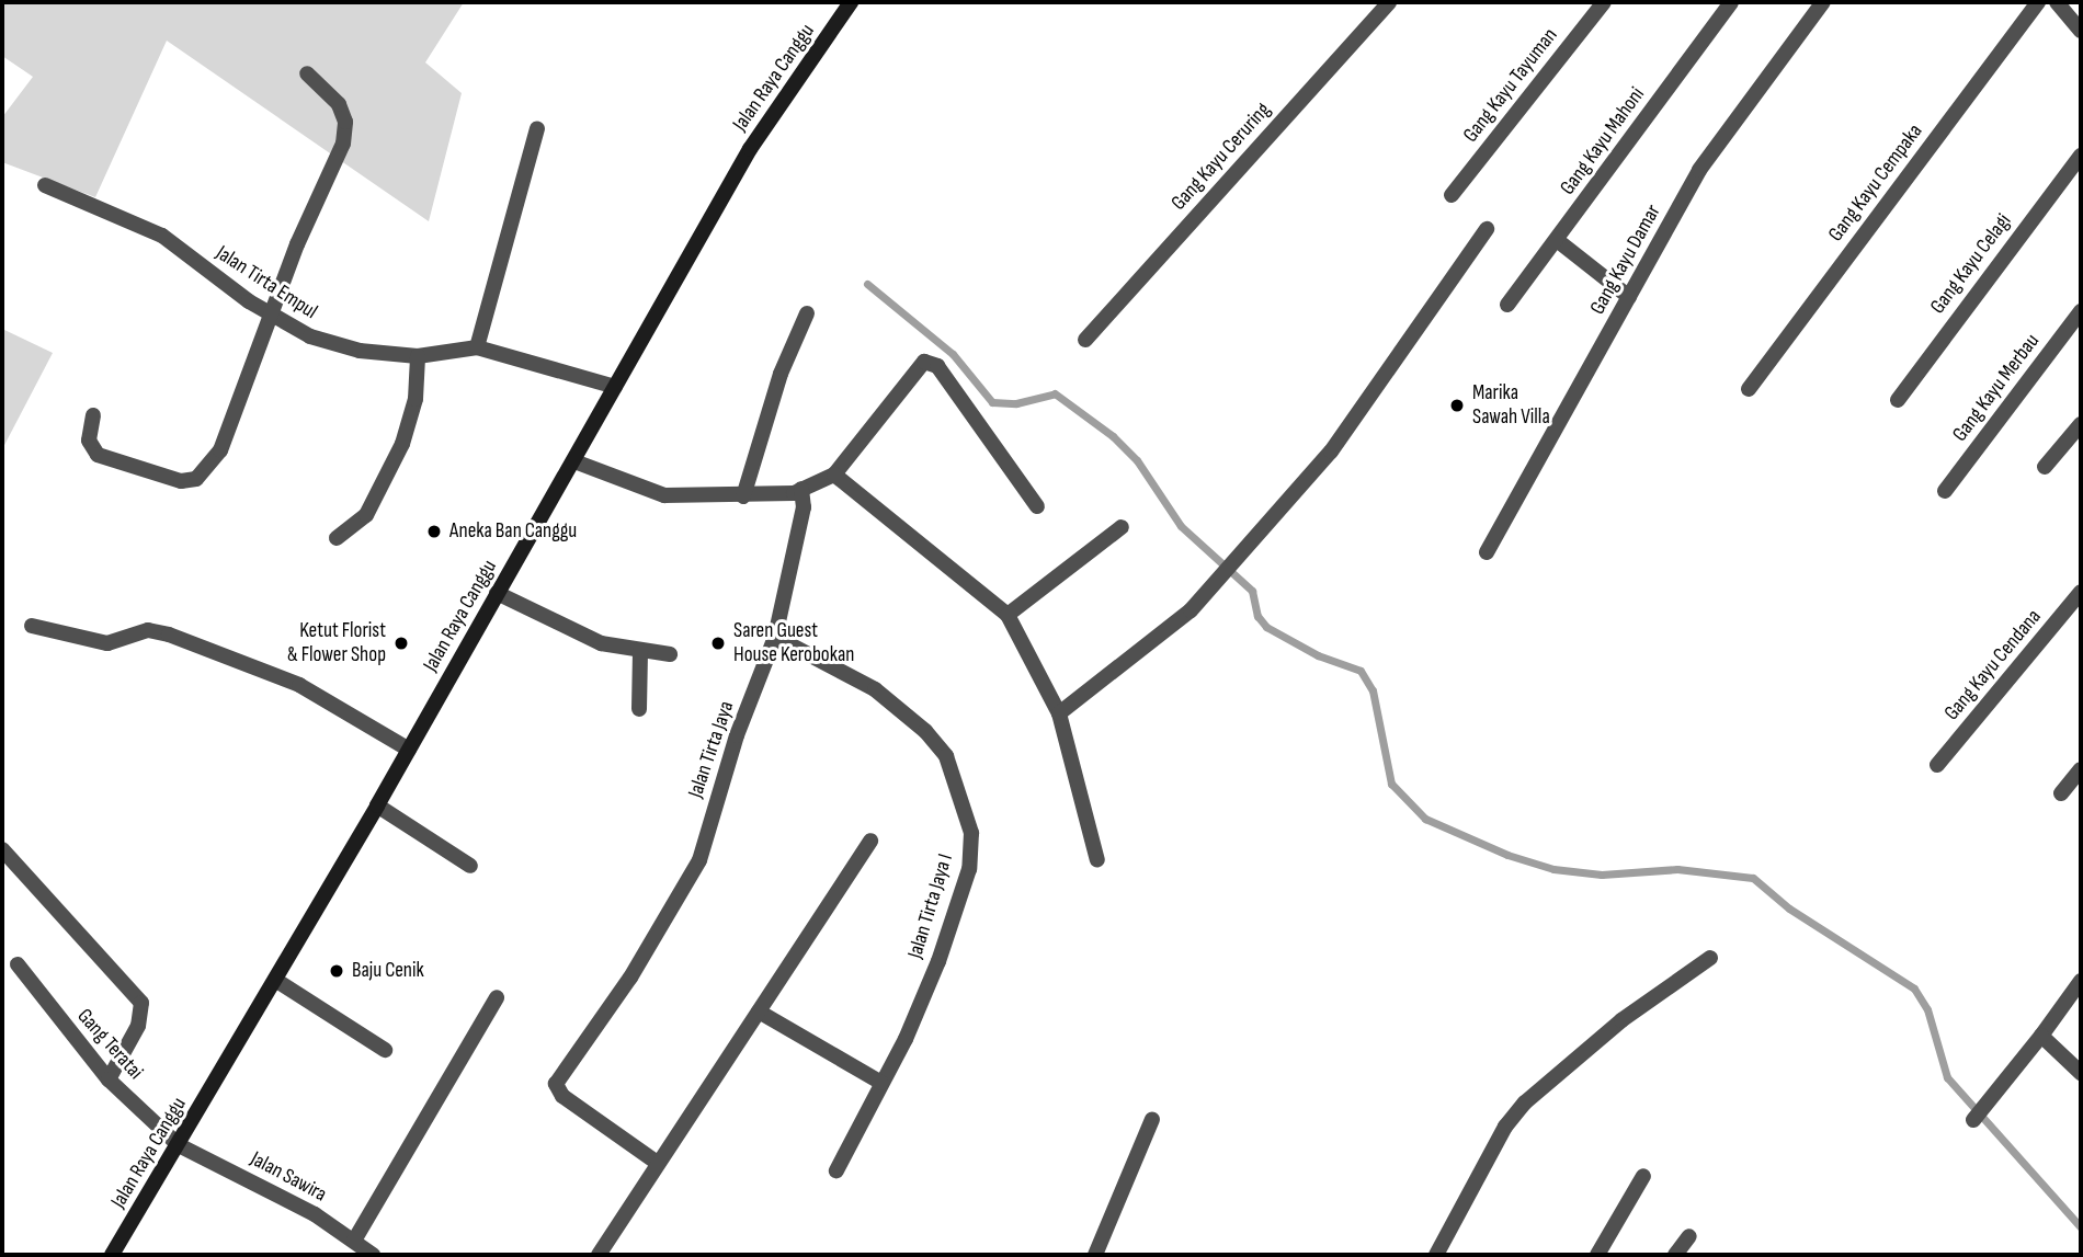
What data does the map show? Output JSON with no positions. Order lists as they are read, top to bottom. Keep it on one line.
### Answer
{"streets":{"main road":["Jalan Raya Canggu"],"street":["Gang Kayu Tayuman","Gang Kayu Mahoni","Gang Kayu Ceruring","Gang Kayu Cempaka","Gang Kayu Damar","Gang Kayu Celagi","Jalan Tirta Empul","Gang Kayu Merbau","Gang Kayu Cendana","Jalan Tirta Jaya","Jalan Tirta Jaya I","Gang Teratai","Jalan Sawira"]},"crossings":[["Jalan Raya Canggu","Jalan Tirta Empul"],["Jalan Raya Canggu","Gang Teratai"],["Jalan Raya Canggu","Jalan Sawira"],["Jalan Tirta Jaya","Jalan Tirta Jaya I"],["Gang Teratai","Jalan Sawira"]],"places":["Marika Sawah Villa","Aneka Ban Canggu","Ketut Florist & Flower Shop","Saren Guest House Kerobokan","Baju Cenik"]}
